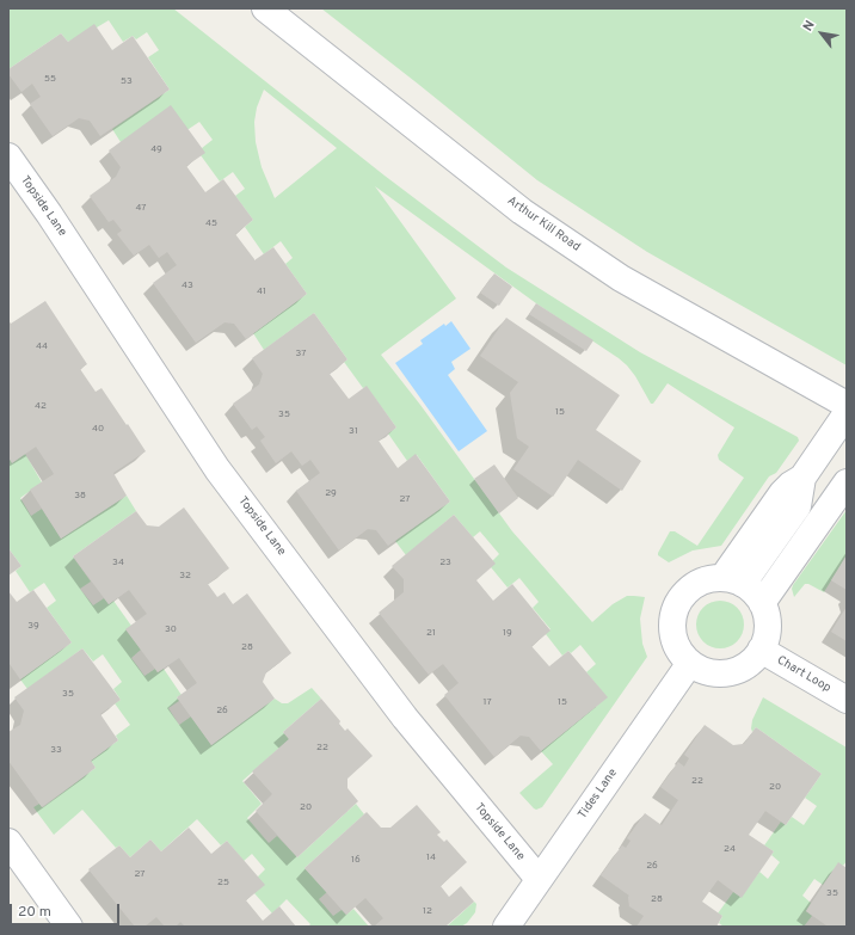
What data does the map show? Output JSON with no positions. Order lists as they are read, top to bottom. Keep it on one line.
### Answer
{"streets":{"street":["Topside Lane","Arthur Kill Road","Chart Loop","Tides Lane"]},"crossings":[["Topside Lane","Tides Lane"],["Chart Loop","Tides Lane"]],"house_numbers":["55","53","49","47","45","43","41","44","37","42","15","35","40","31","29","38","27","34","23","32","39","30","21","19","28","35","17","15","26","22","33","22","20","20","24","14","16","26","27","25","35","28","12"],"scale_bar":"20 m","north":"top left"}
